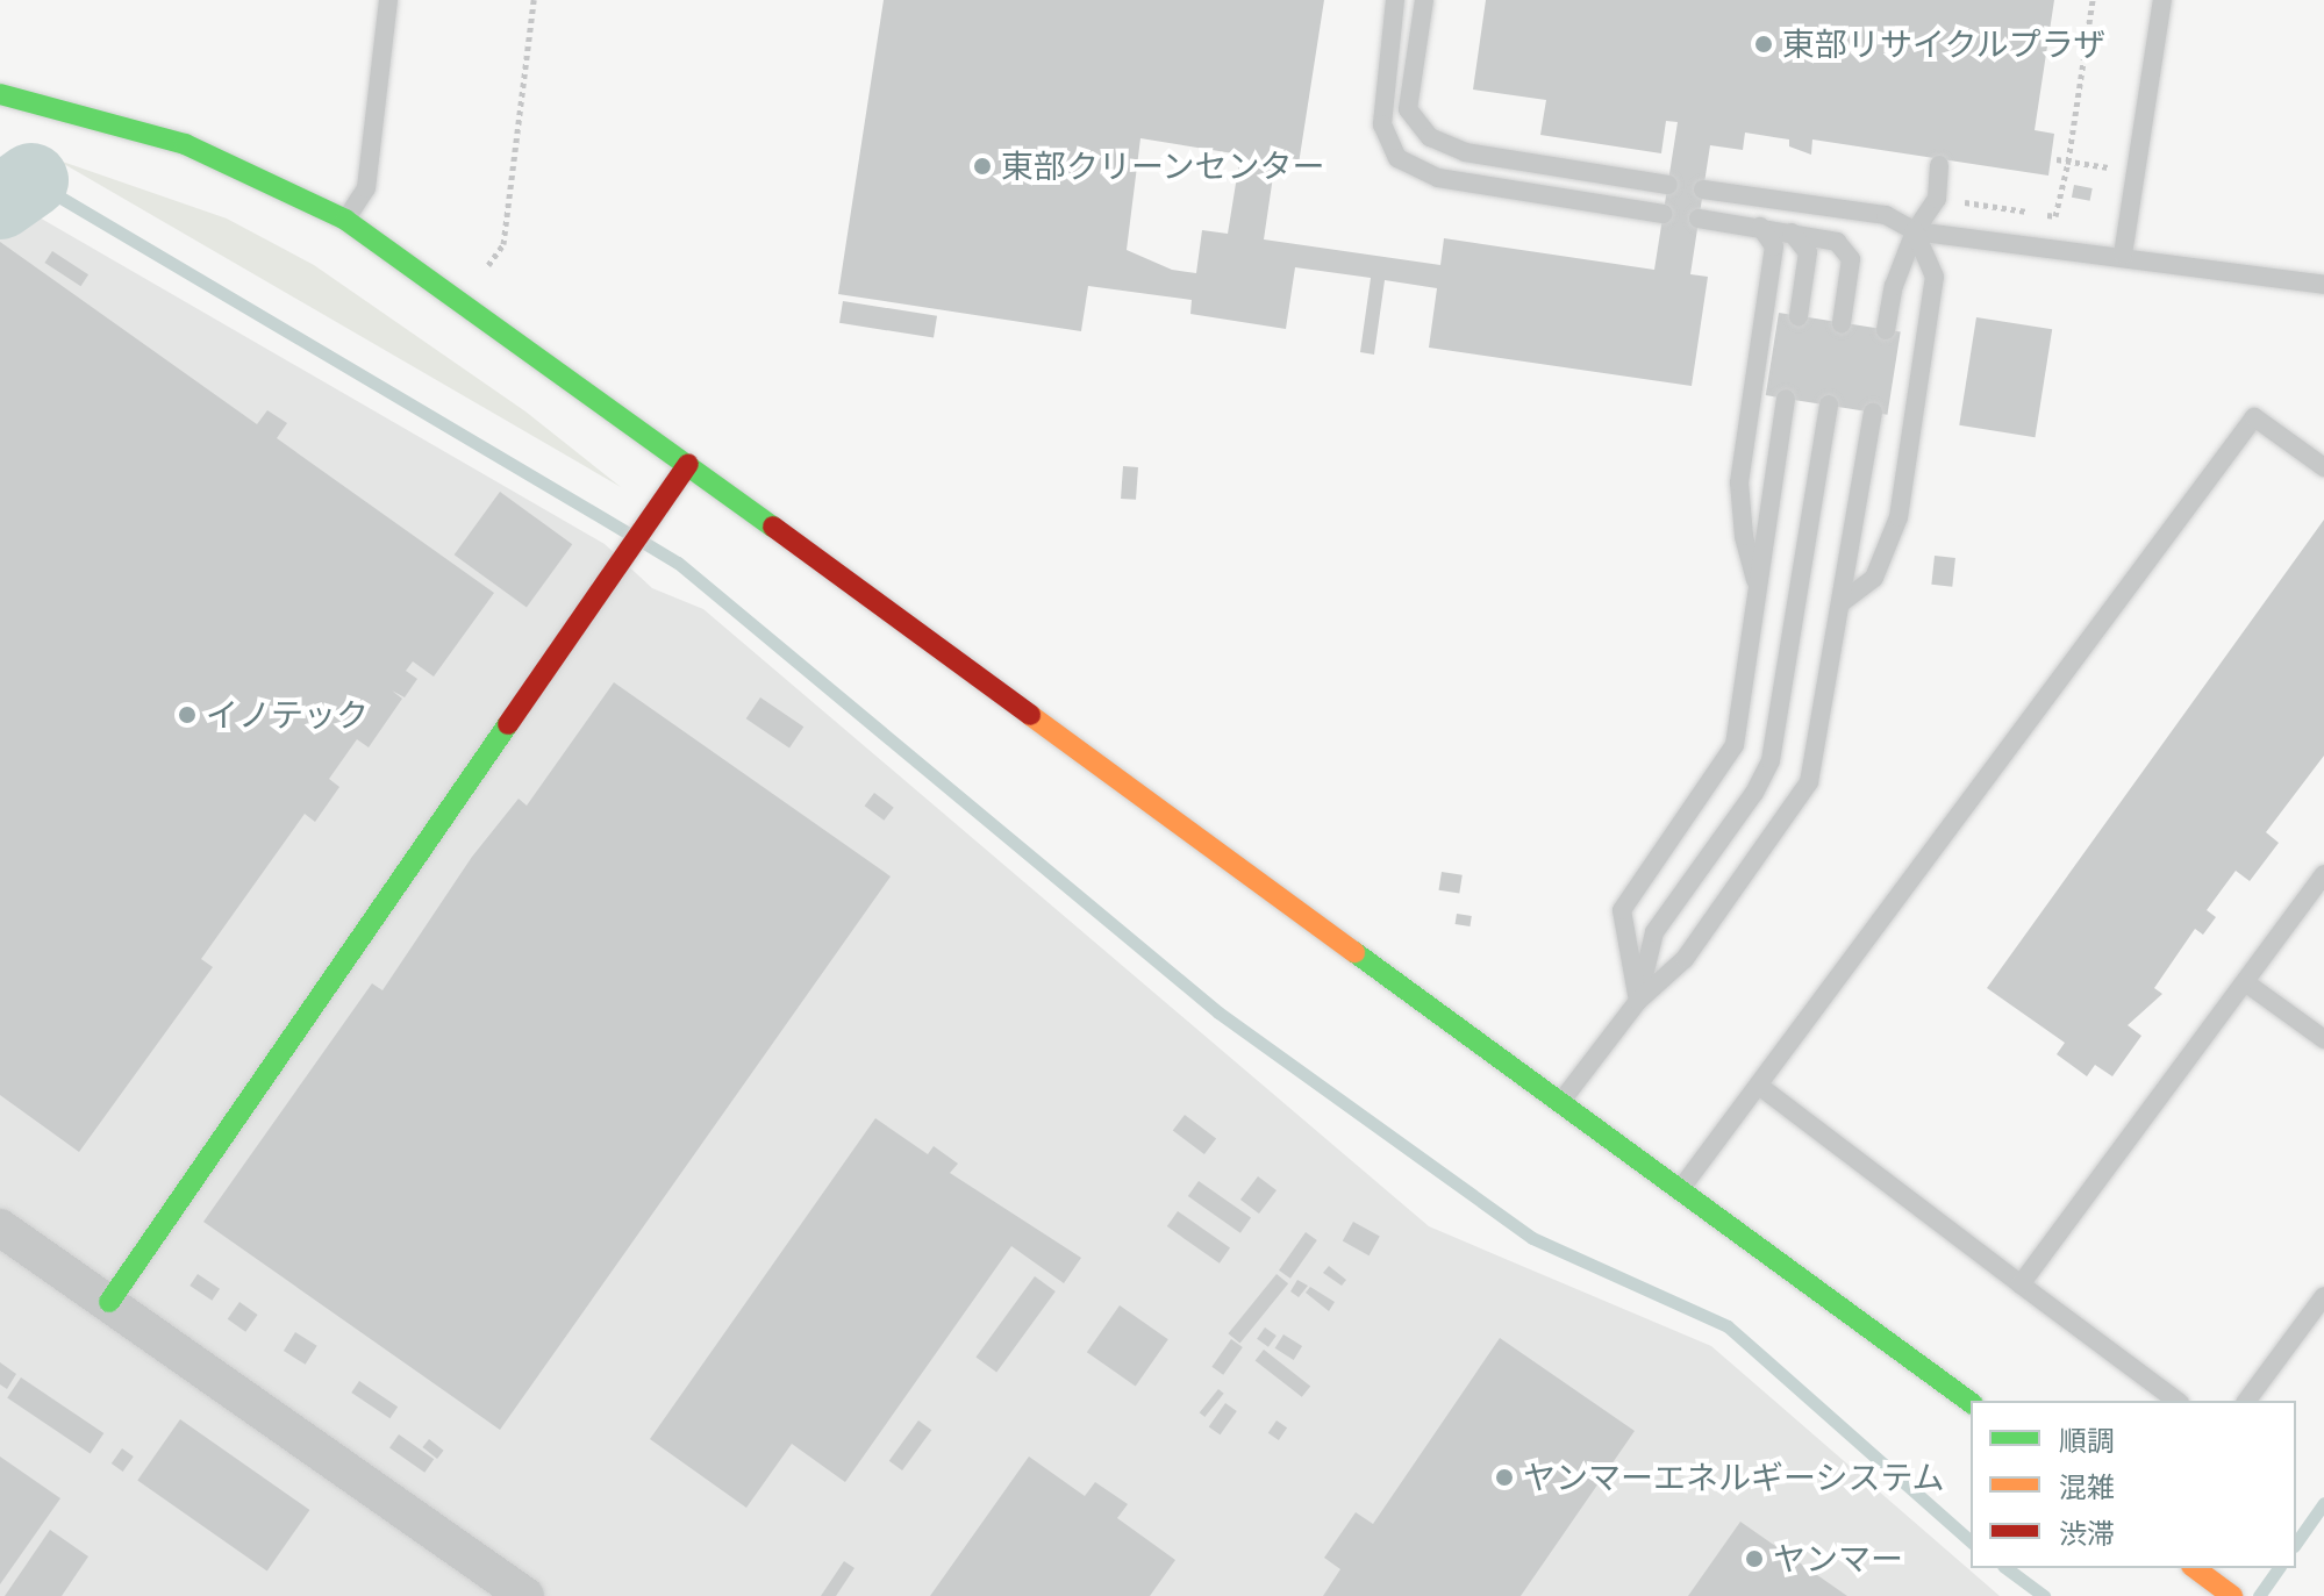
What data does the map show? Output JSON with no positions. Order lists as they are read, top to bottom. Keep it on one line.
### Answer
{"places":["東部リサイクルプラザ","東部クリーンセンター","イノテック","ヤンマーエネルギーシステム","ヤンマー"],"legend":["順調","混雑","渋滞"]}
